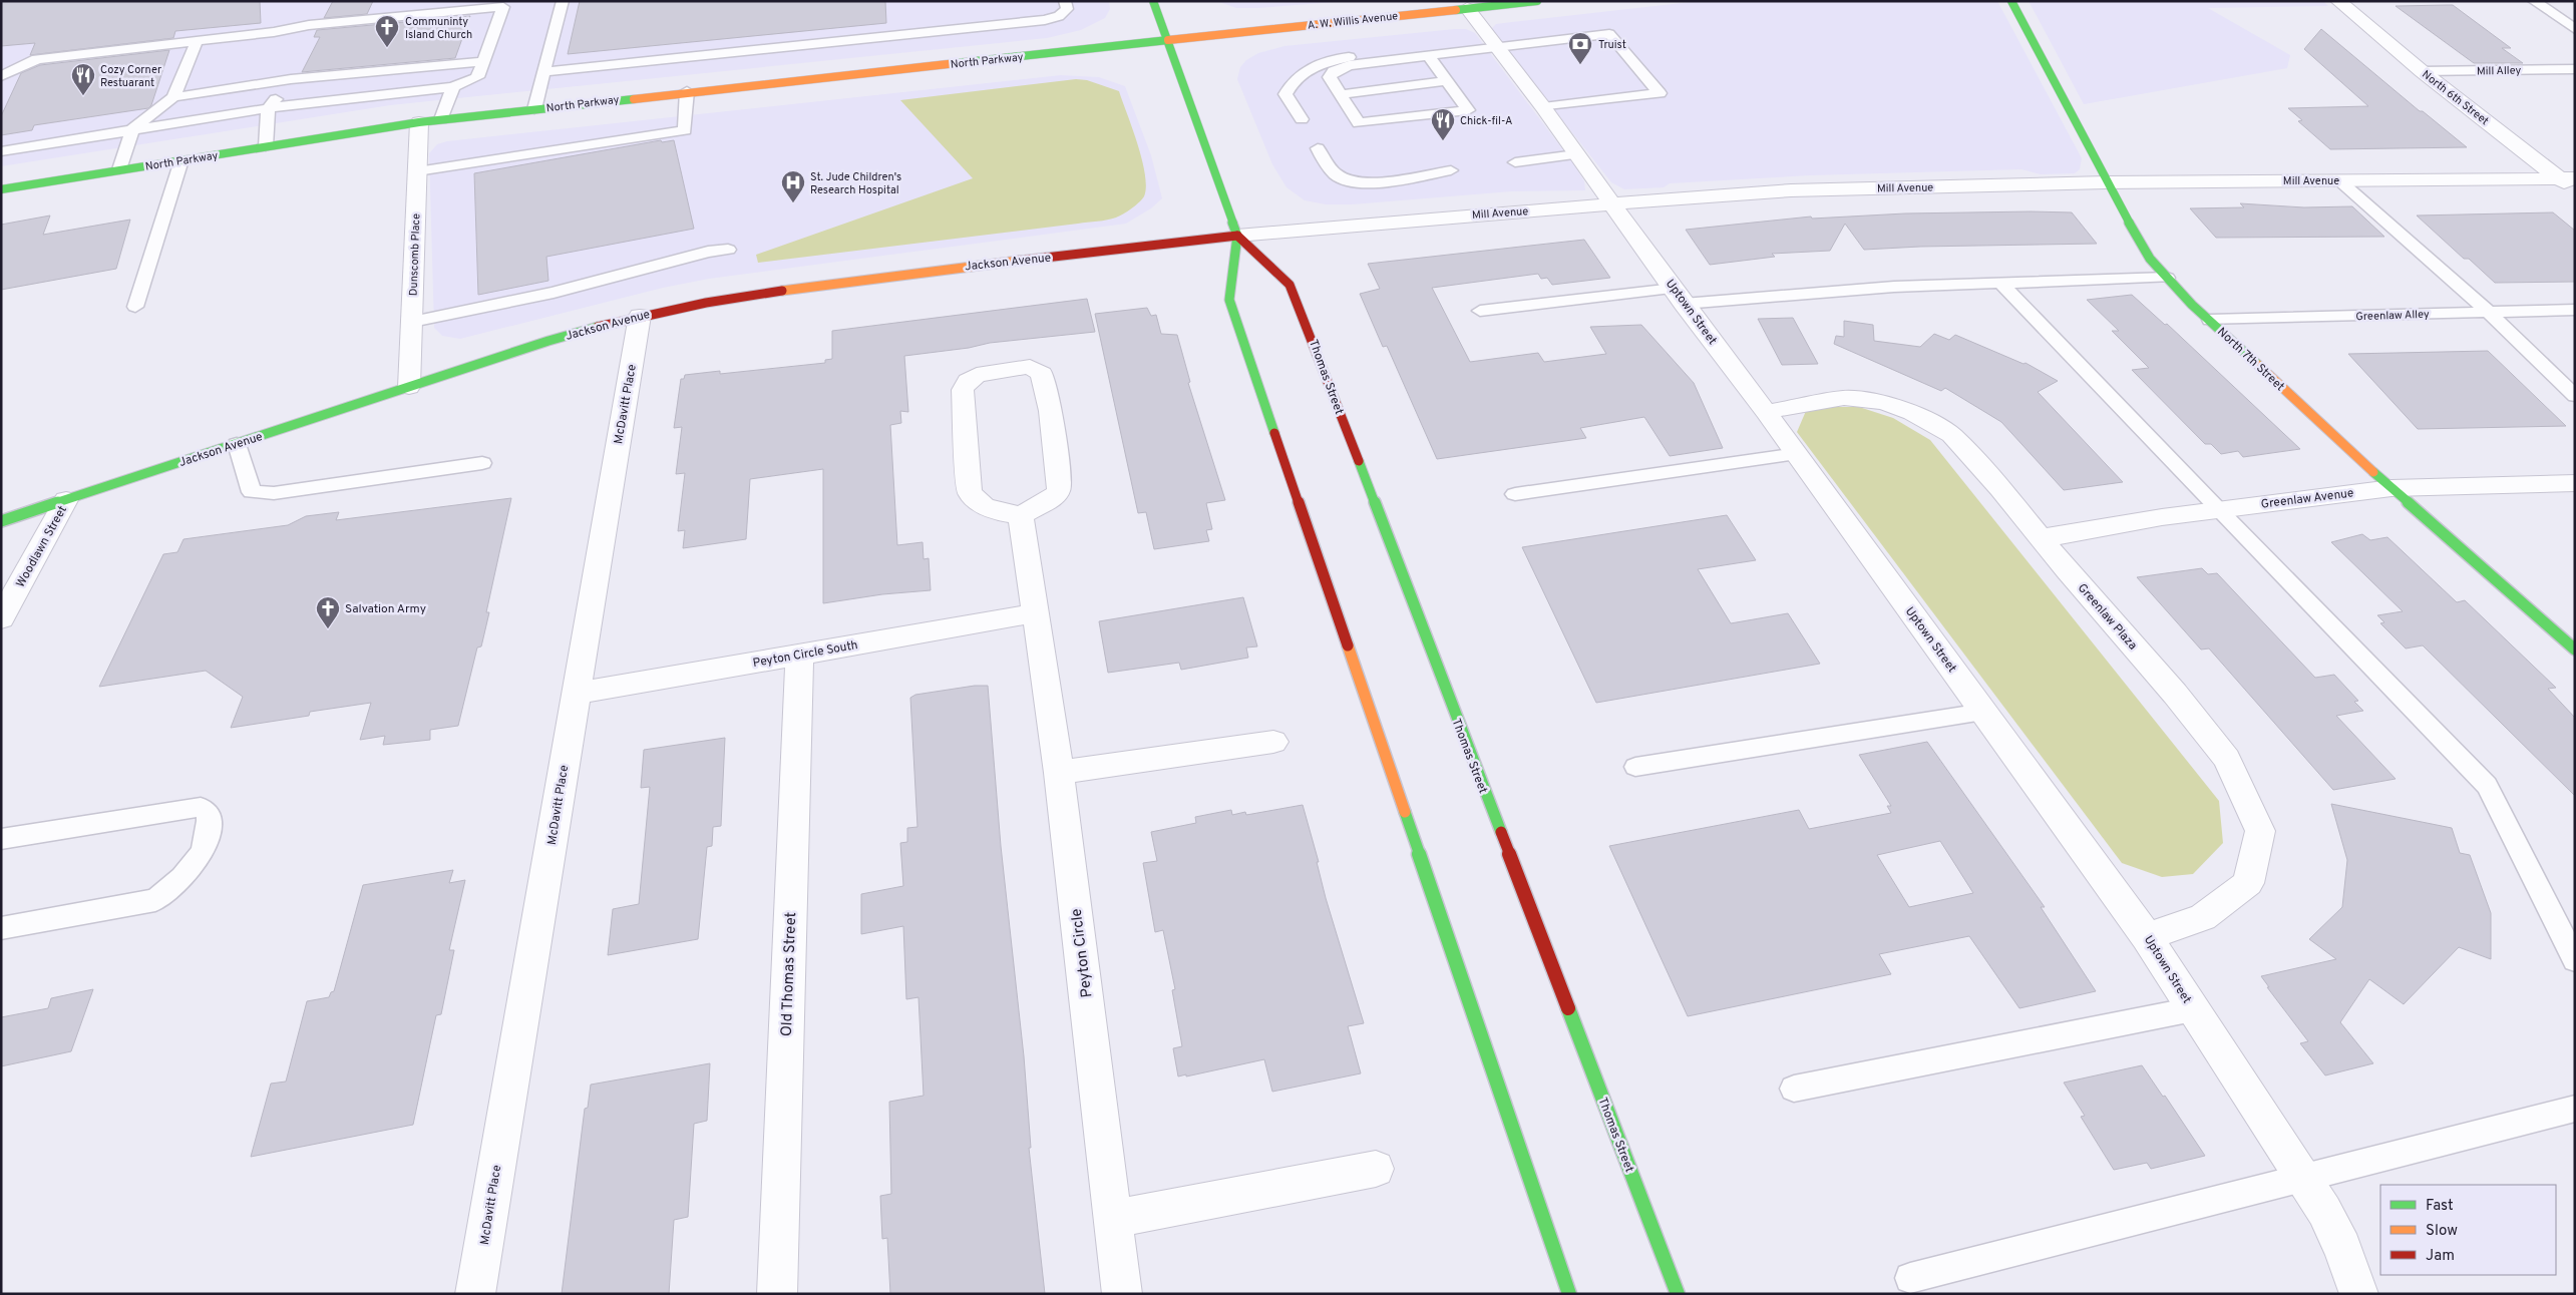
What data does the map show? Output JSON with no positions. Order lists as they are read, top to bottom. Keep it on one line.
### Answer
{"streets":{"main road":["A. W. Willis Avenue","North Parkway","Jackson Avenue","North 7th Street","Thomas Street"],"street":["North 6th Street","Mill Avenue","Dunscomb Place","Uptown Street","McDavitt Place","Greenlaw Avenue","Woodlawn Street","Greenlaw Plaza","Peyton Circle South","Peyton Circle","Old Thomas Street"],"lane":["Mill Alley","Greenlaw Alley"]},"crossings":[["A. W. Willis Avenue","North Parkway"],["A. W. Willis Avenue","Uptown Street"],["A. W. Willis Avenue","Thomas Street"],["North Parkway","Dunscomb Place"],["North Parkway","Thomas Street"],["Mill Alley","North 6th Street"],["North 6th Street","Mill Avenue"],["Mill Avenue","Jackson Avenue"],["Mill Avenue","Uptown Street"],["Mill Avenue","North 7th Street"],["Mill Avenue","Thomas Street"],["Dunscomb Place","Jackson Avenue"],["Jackson Avenue","Thomas Street"],["Jackson Avenue","McDavitt Place"],["Jackson Avenue","Woodlawn Street"],["Uptown Street","Greenlaw Plaza"],["Greenlaw Alley","North 7th Street"],["North 7th Street","Greenlaw Avenue"],["McDavitt Place","Peyton Circle South"],["Greenlaw Avenue","Greenlaw Plaza"],["Peyton Circle South","Peyton Circle"],["Peyton Circle South","Old Thomas Street"]],"places":{"church":["Communinty Island Church","Salvation Army"],"bank":["Truist"],"restaurant":["Cozy Corner Restuarant","Chick-fil-A"],"hospital":["St. Jude Children's Research Hospital"]},"legend":["Fast","Slow","Jam"]}
